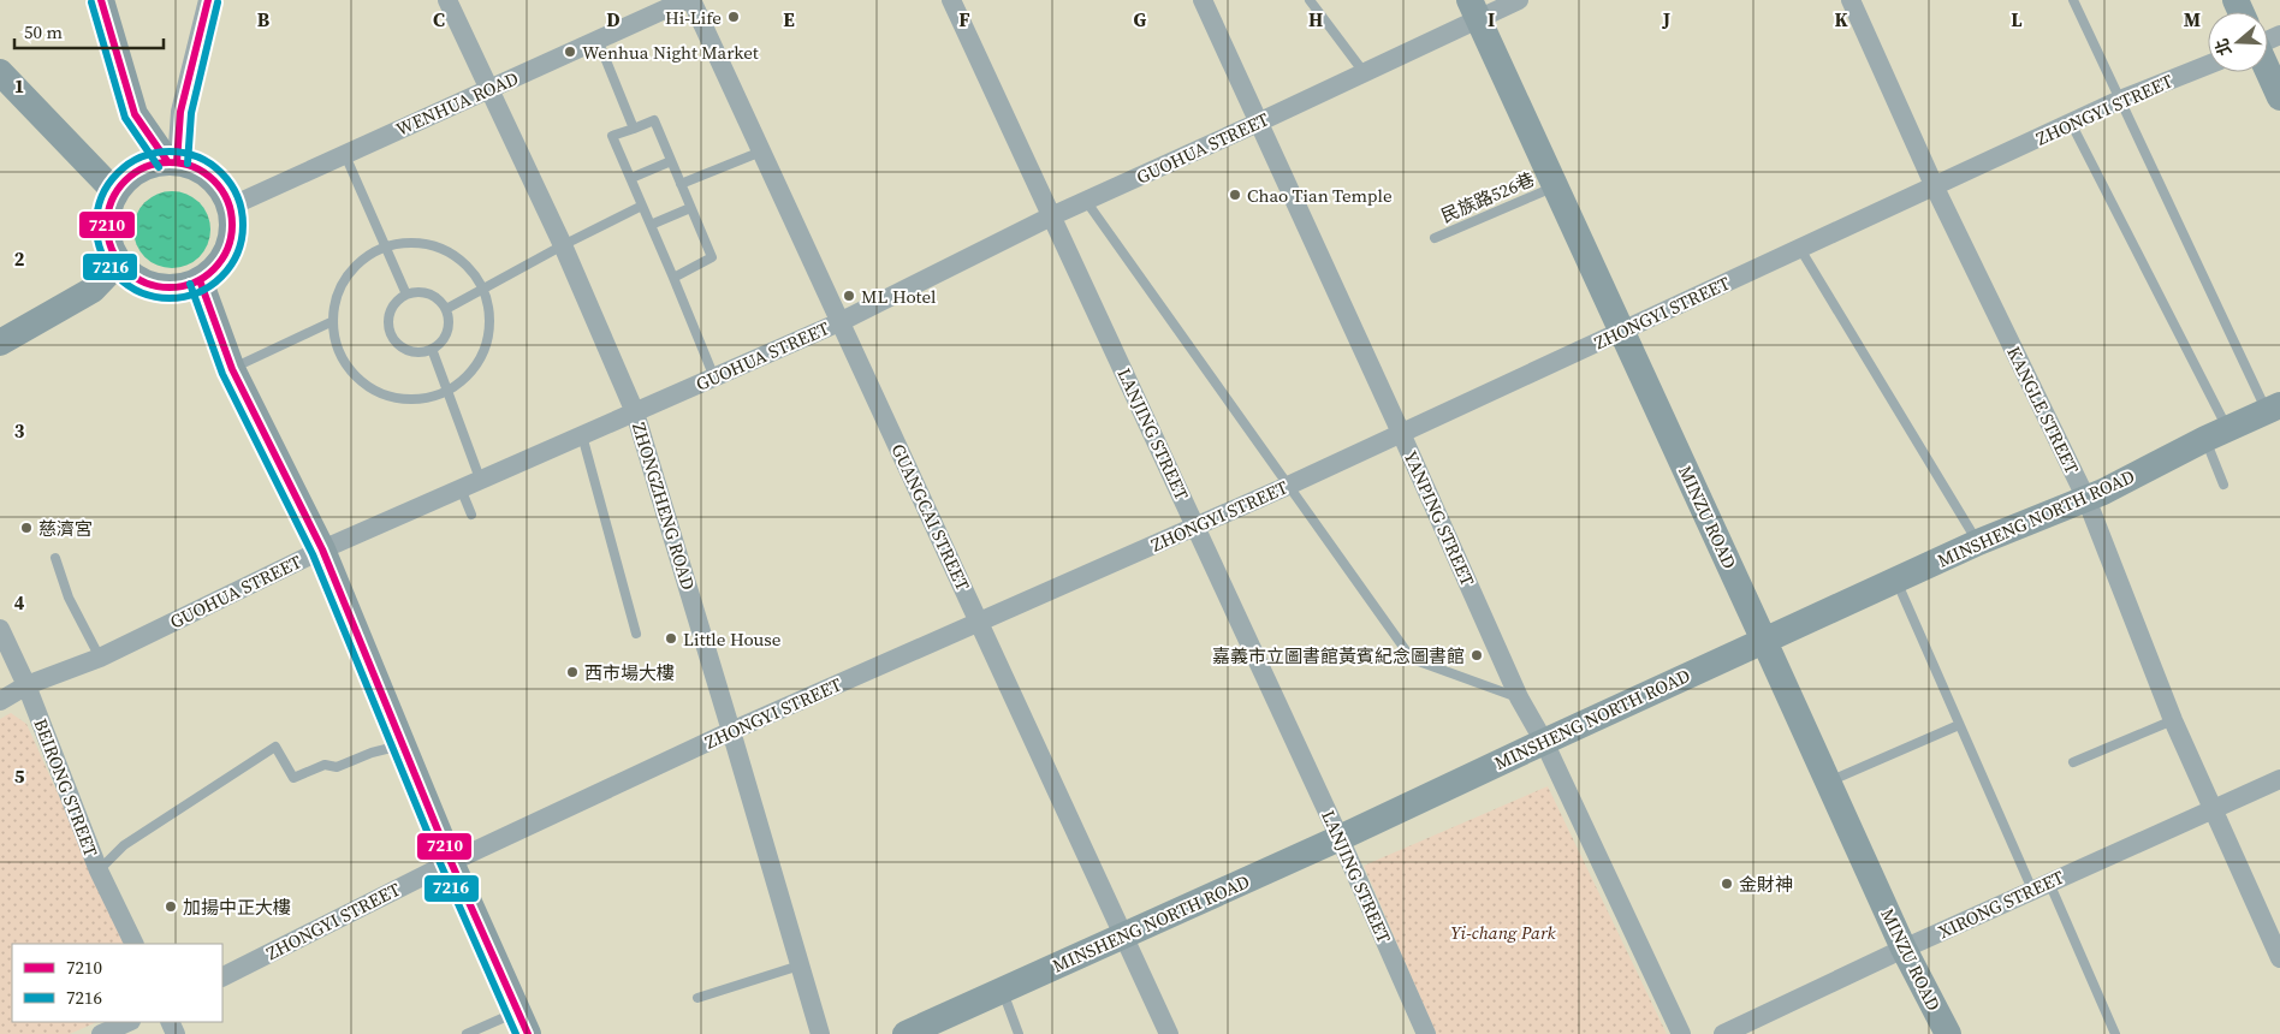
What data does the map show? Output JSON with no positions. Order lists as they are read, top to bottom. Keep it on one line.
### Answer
{"streets":{"main road":["MINZU ROAD","MINSHENG NORTH ROAD"],"street":["WENHUA ROAD","ZHONGYI STREET","GUOHUA STREET","KANGLE STREET","LANJING STREET","ZHONGZHENG ROAD","GUANGCAI STREET","YANPING STREET","BEIRONG STREET","XIRONG STREET"],"lane":["民族路526巷"]},"crossings":[["WENHUA ROAD","ZHONGZHENG ROAD"],["ZHONGYI STREET","KANGLE STREET"],["ZHONGYI STREET","LANJING STREET"],["ZHONGYI STREET","ZHONGZHENG ROAD"],["ZHONGYI STREET","GUANGCAI STREET"],["ZHONGYI STREET","MINZU ROAD"],["ZHONGYI STREET","YANPING STREET"],["GUOHUA STREET","LANJING STREET"],["GUOHUA STREET","ZHONGZHENG ROAD"],["GUOHUA STREET","GUANGCAI STREET"],["GUOHUA STREET","MINZU ROAD"],["GUOHUA STREET","YANPING STREET"],["GUOHUA STREET","BEIRONG STREET"],["民族路526巷","MINZU ROAD"],["KANGLE STREET","MINSHENG NORTH ROAD"],["KANGLE STREET","XIRONG STREET"],["LANJING STREET","MINSHENG NORTH ROAD"],["GUANGCAI STREET","MINSHENG NORTH ROAD"],["MINZU ROAD","MINSHENG NORTH ROAD"],["MINZU ROAD","XIRONG STREET"],["YANPING STREET","MINSHENG NORTH ROAD"]],"parks":["Yi-chang Park"],"places":["Hi-Life","Wenhua Night Market","Chao Tian Temple","ML Hotel","慈濟宮","Little House","嘉義市立圖書館黃賓紀念圖書館","西市場大樓","金財神","加揚中正大樓"],"lines":["transit line 7210","transit line 7216"],"legend":["7210","7216"],"scale_bar":"50 m","north":"left","grid":{"columns":["B","C","D","E","F","G","H","I","J","K","L","M"],"rows":["1","2","3","4","5"]}}
